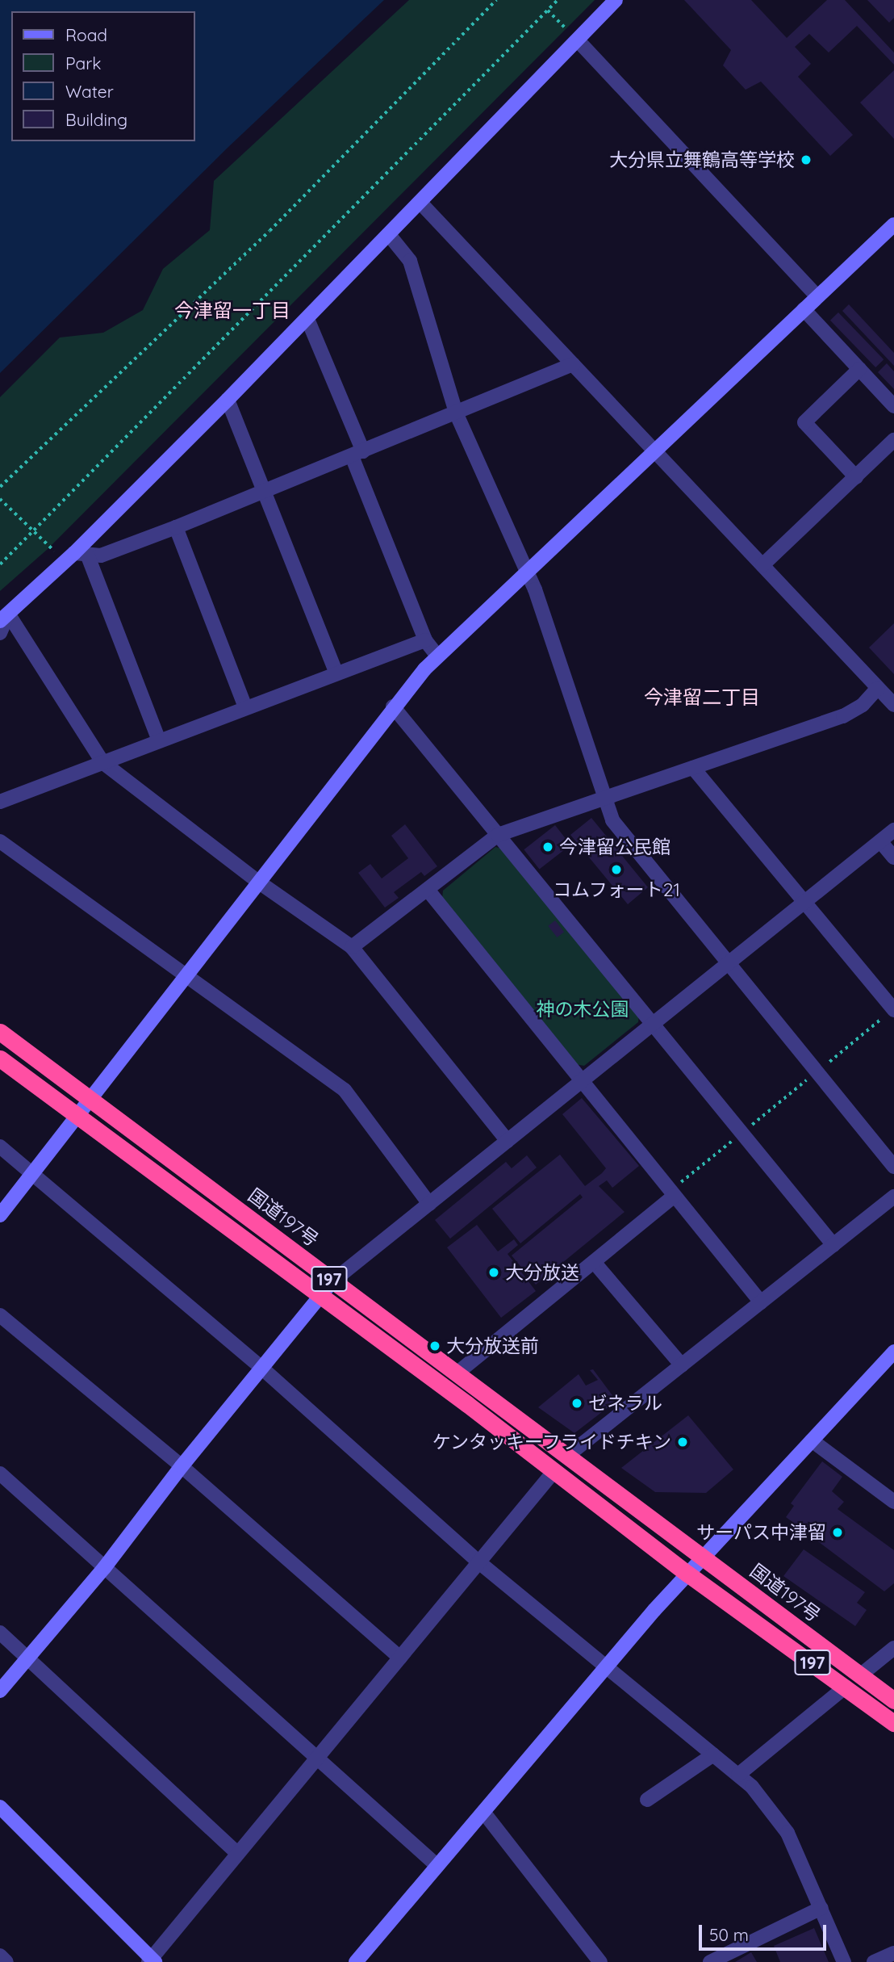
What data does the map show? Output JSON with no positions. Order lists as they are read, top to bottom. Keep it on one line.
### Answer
{"streets":{"highway":["国道197号","197"]},"districts":["今津留一丁目","今津留二丁目"],"parks":["神の木公園"],"places":["大分県立舞鶴高等学校","今津留公民館","コムフォート21","大分放送","大分放送前","ゼネラル","ケンタッキーフライドチキン","サーパス中津留"],"legend":["Road","Park","Water","Building"],"scale_bar":"50 m"}
